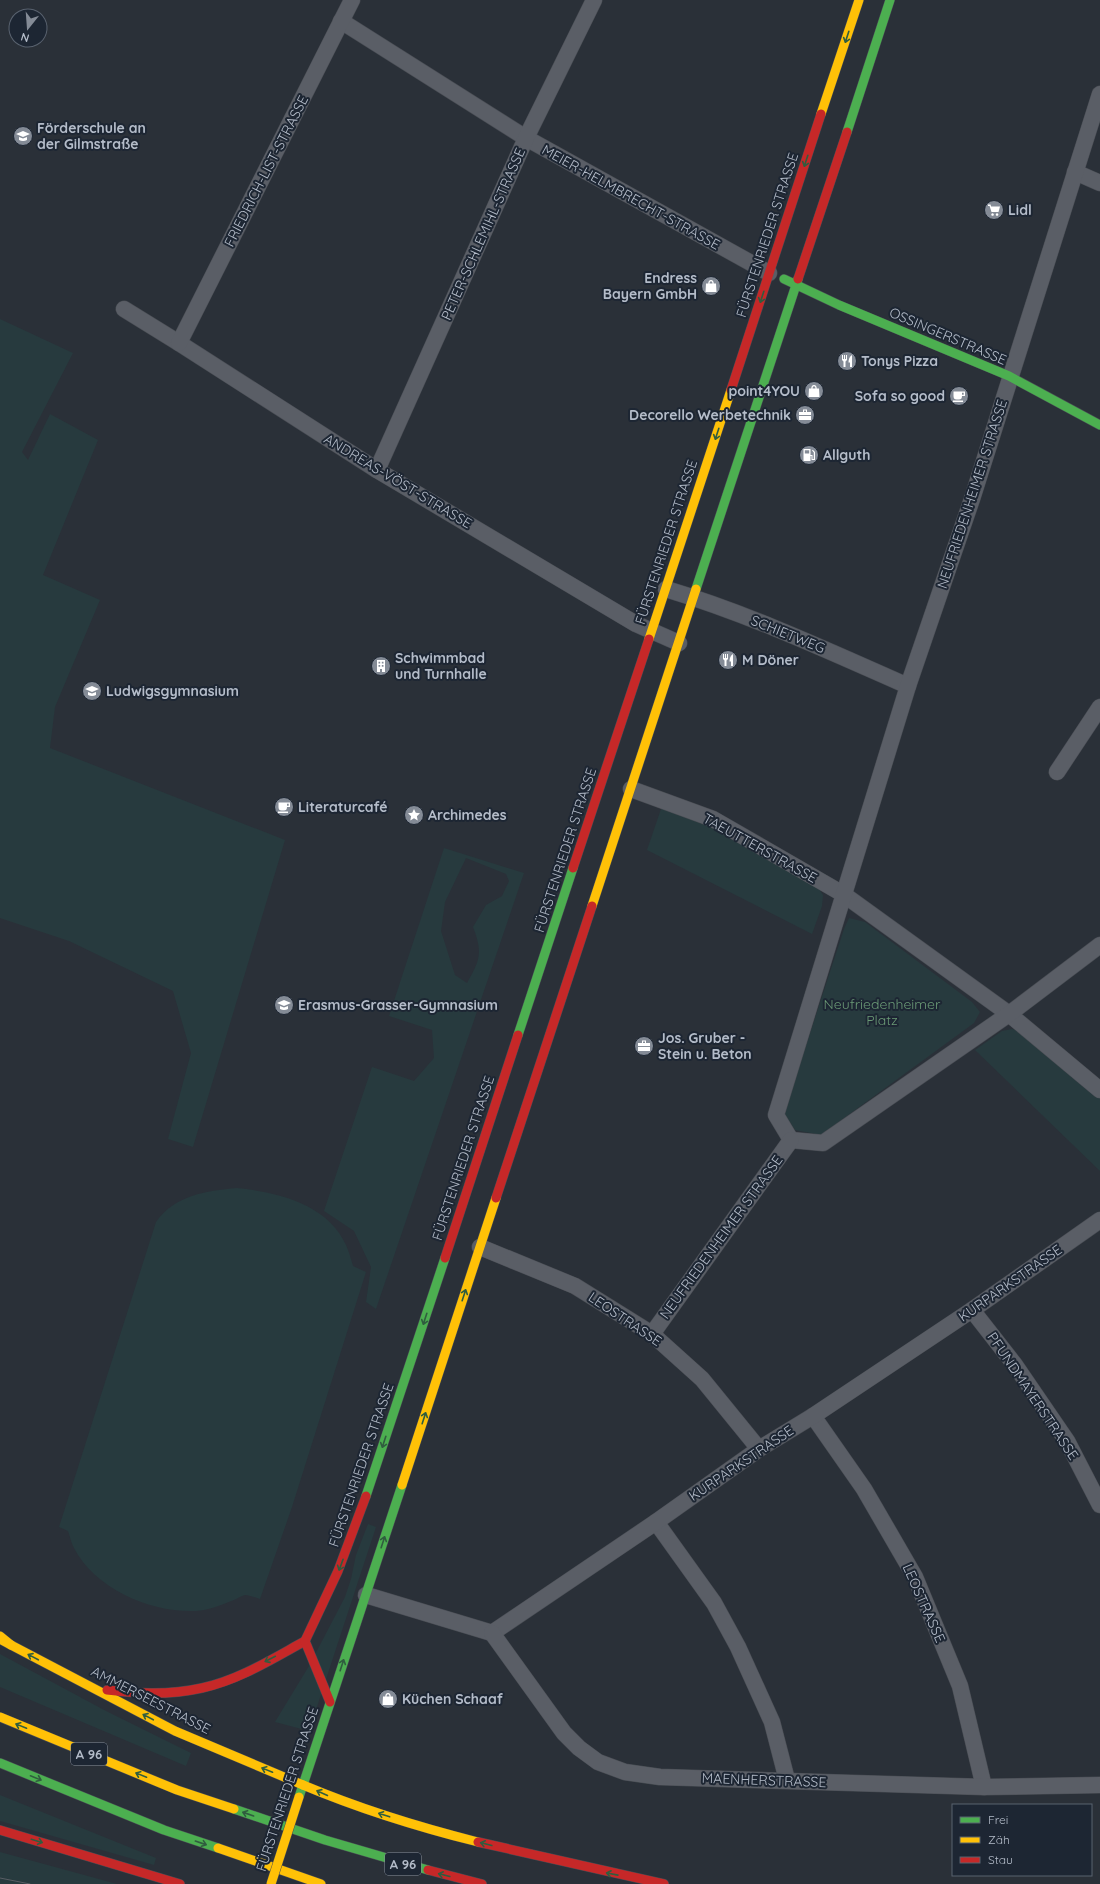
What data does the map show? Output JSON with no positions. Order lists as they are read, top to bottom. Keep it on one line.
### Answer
{"streets":{"main road":["FÜRSTENRIEDER STRASSE","OSSINGERSTRASSE","AMMERSEESTRASSE","A 96"],"street":["FRIEDRICH-LIST-STRASSE","MEIER-HELMBRECHT-STRASSE","PETER-SCHLEMIHL-STRASSE","ANDREAS-VÖST-STRASSE","NEUFRIEDENHEIMER STRASSE","SCHIETWEG","TAEUTTERSTRASSE","KURPARKSTRASSE","LEOSTRASSE","PFUNDMAYERSTRASSE","MAENHERSTRASSE"]},"crossings":[["FRIEDRICH-LIST-STRASSE","MEIER-HELMBRECHT-STRASSE"],["FRIEDRICH-LIST-STRASSE","ANDREAS-VÖST-STRASSE"],["MEIER-HELMBRECHT-STRASSE","PETER-SCHLEMIHL-STRASSE"],["MEIER-HELMBRECHT-STRASSE","FÜRSTENRIEDER STRASSE"],["MEIER-HELMBRECHT-STRASSE","OSSINGERSTRASSE"],["PETER-SCHLEMIHL-STRASSE","ANDREAS-VÖST-STRASSE"],["FÜRSTENRIEDER STRASSE","OSSINGERSTRASSE"],["FÜRSTENRIEDER STRASSE","ANDREAS-VÖST-STRASSE"],["FÜRSTENRIEDER STRASSE","SCHIETWEG"],["FÜRSTENRIEDER STRASSE","TAEUTTERSTRASSE"],["FÜRSTENRIEDER STRASSE","LEOSTRASSE"],["FÜRSTENRIEDER STRASSE","AMMERSEESTRASSE"],["OSSINGERSTRASSE","NEUFRIEDENHEIMER STRASSE"],["NEUFRIEDENHEIMER STRASSE","SCHIETWEG"],["NEUFRIEDENHEIMER STRASSE","TAEUTTERSTRASSE"],["NEUFRIEDENHEIMER STRASSE","LEOSTRASSE"],["KURPARKSTRASSE","LEOSTRASSE"],["KURPARKSTRASSE","PFUNDMAYERSTRASSE"],["KURPARKSTRASSE","MAENHERSTRASSE"],["LEOSTRASSE","MAENHERSTRASSE"]],"parks":["Neufriedenheimer Platz"],"places":{"school or university":["Förderschule an der Gilmstraße","Ludwigsgymnasium","Erasmus-Grasser-Gymnasium"],"supermarket":["Lidl"],"shop":["Endress Bayern GmbH","point4YOU","Küchen Schaaf"],"restaurant":["Tonys Pizza","M Döner"],"cafe":["Sofa so good","Literaturcafé"],"office":["Decorello Werbetechnik","Jos. Gruber - Stein u. Beton"],"fuel station":["Allguth"],"building":["Schwimmbad und Turnhalle"],"place":["Archimedes"]},"legend":["Frei","Zäh","Stau"],"north":"bottom"}
